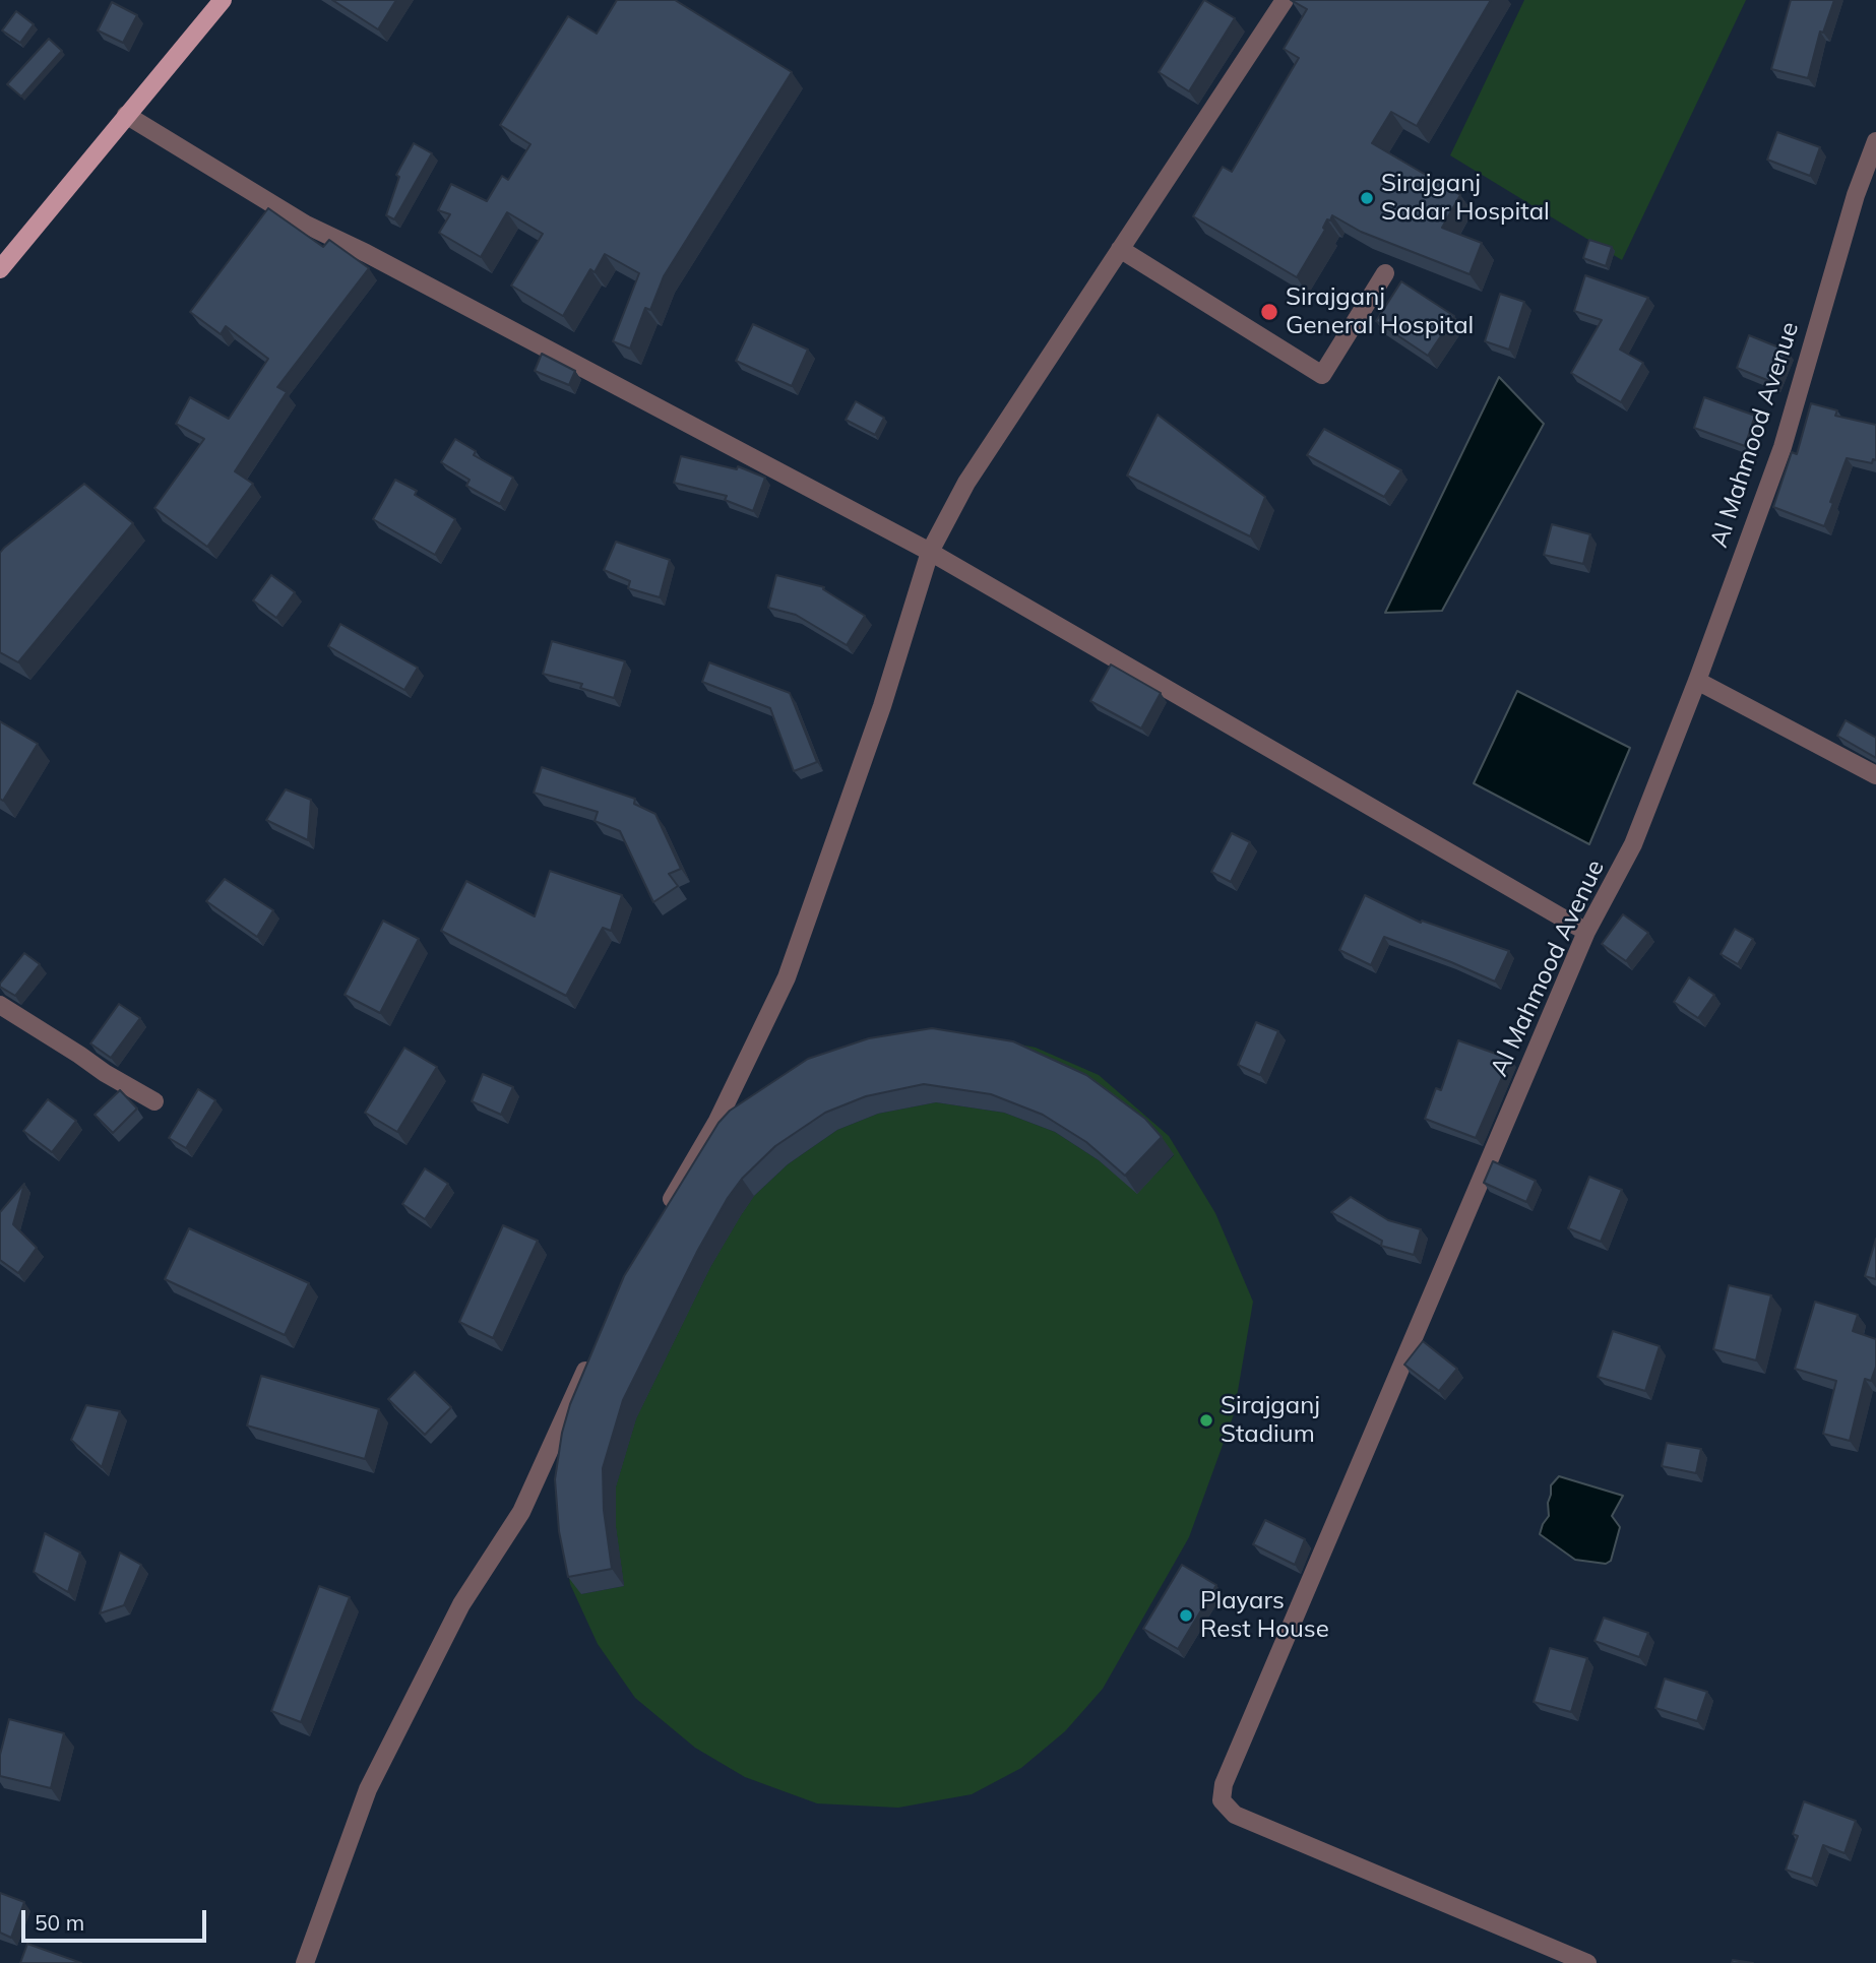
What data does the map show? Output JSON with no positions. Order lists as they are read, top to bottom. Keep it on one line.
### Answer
{"streets":{"street":["Al Mahmood Avenue"]},"places":["Sirajganj Sadar Hospital","Sirajganj General Hospital","Sirajganj Stadium","Playars Rest House"],"scale_bar":"50 m"}
